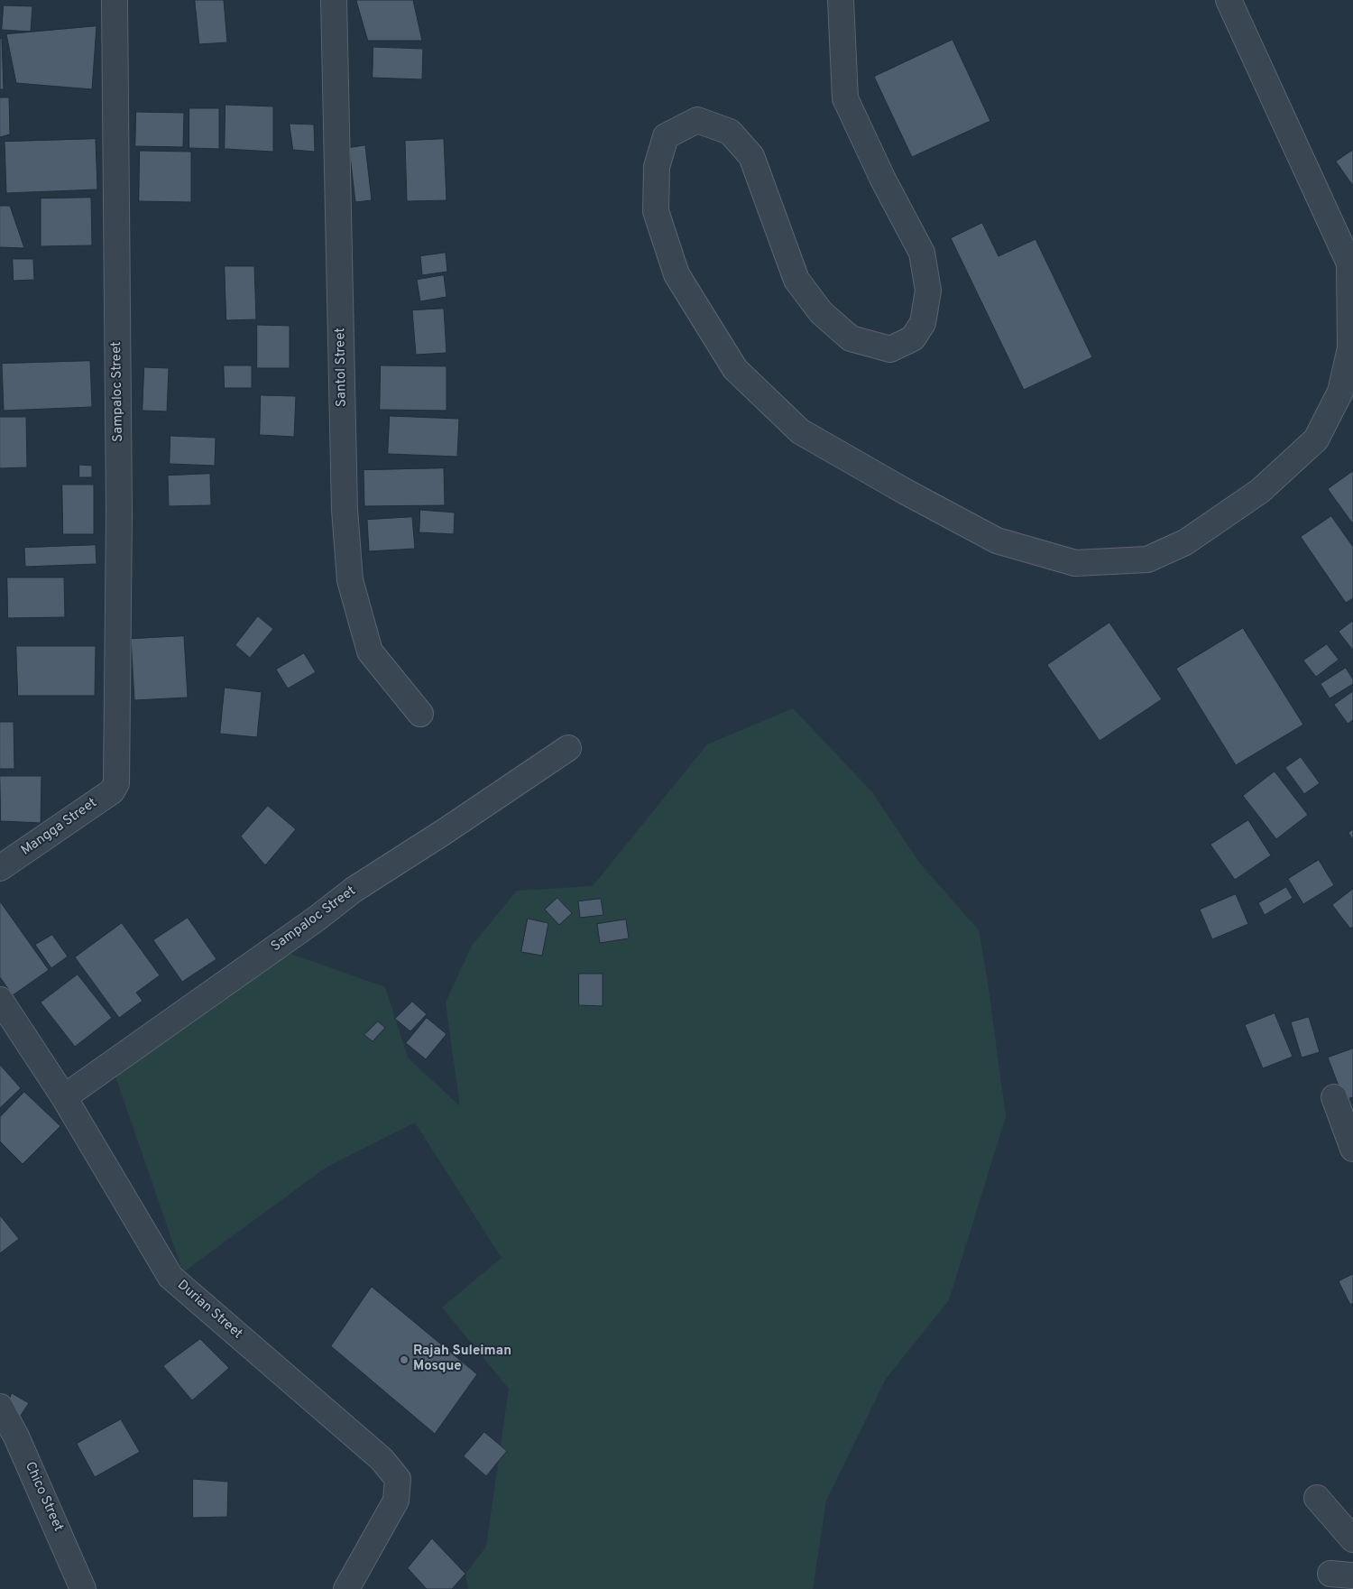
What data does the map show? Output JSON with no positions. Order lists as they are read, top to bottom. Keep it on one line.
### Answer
{"streets":{"street":["Santol Street","Sampaloc Street","Mangga Street","Durian Street","Chico Street"]},"crossings":[["Sampaloc Street","Mangga Street"],["Sampaloc Street","Durian Street"]],"places":["Rajah Suleiman Mosque"]}
